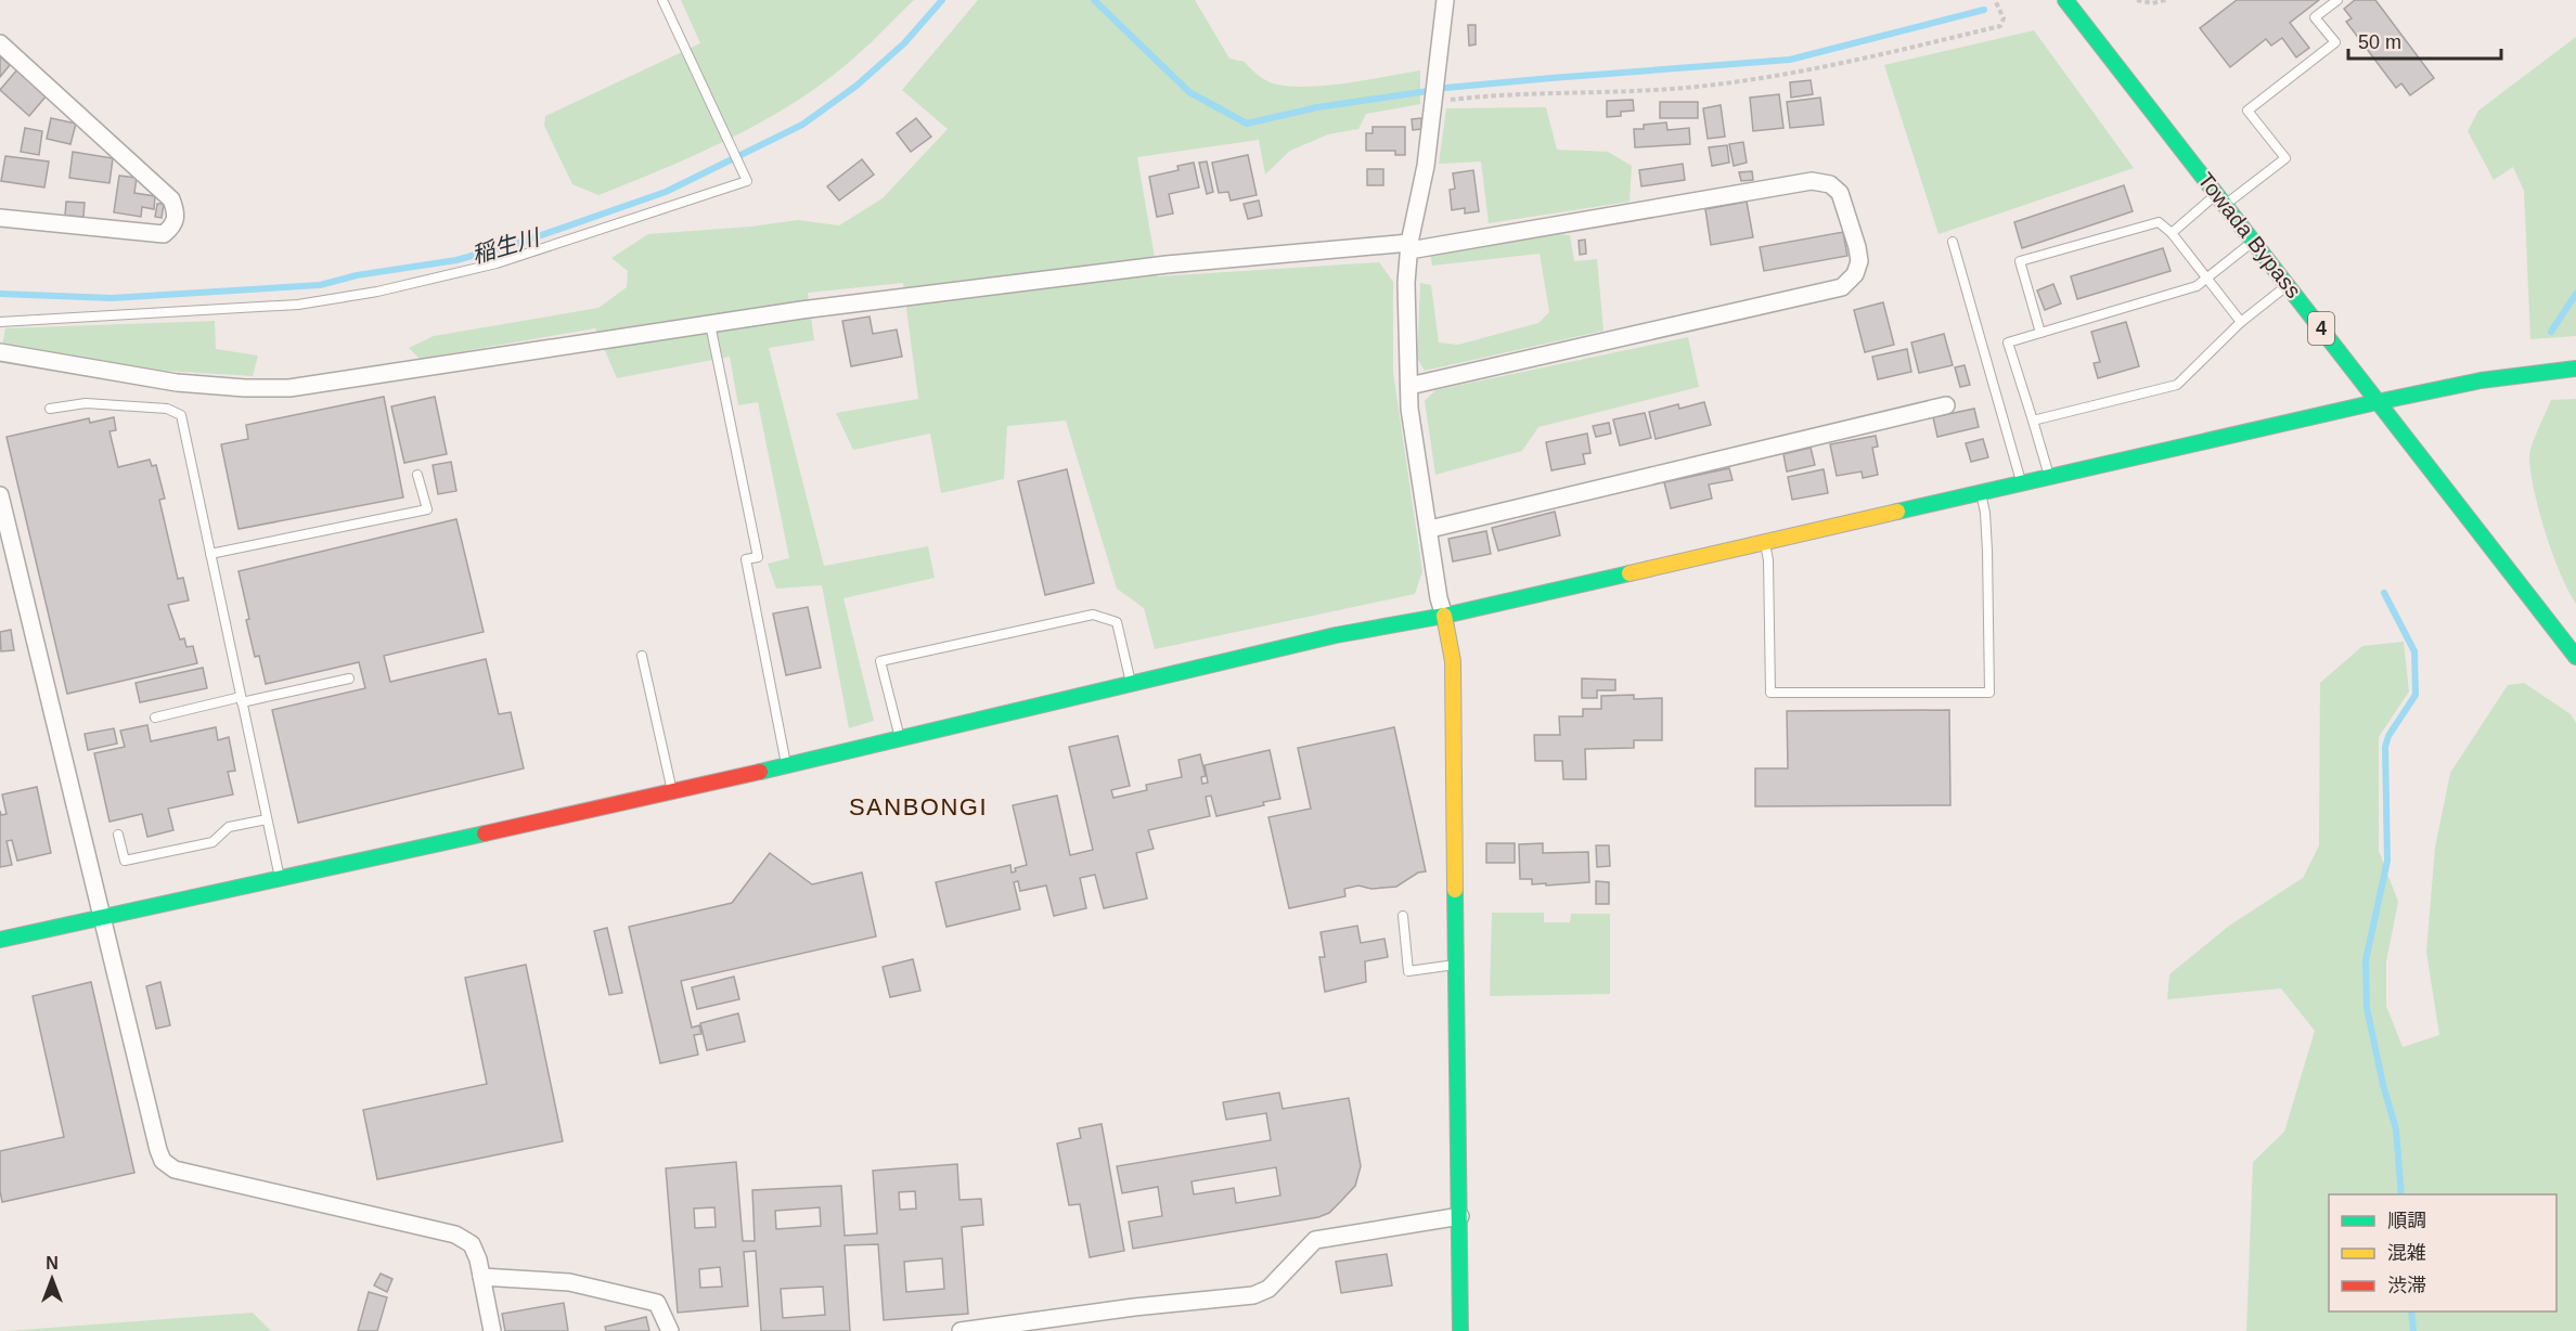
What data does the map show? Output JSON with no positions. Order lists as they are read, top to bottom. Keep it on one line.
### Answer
{"streets":{"main road":["Towada Bypass","4"]},"districts":["SANBONGI"],"water":["稲生川"],"legend":["順調","混雑","渋滞"],"scale_bar":"50 m","north":"top"}
